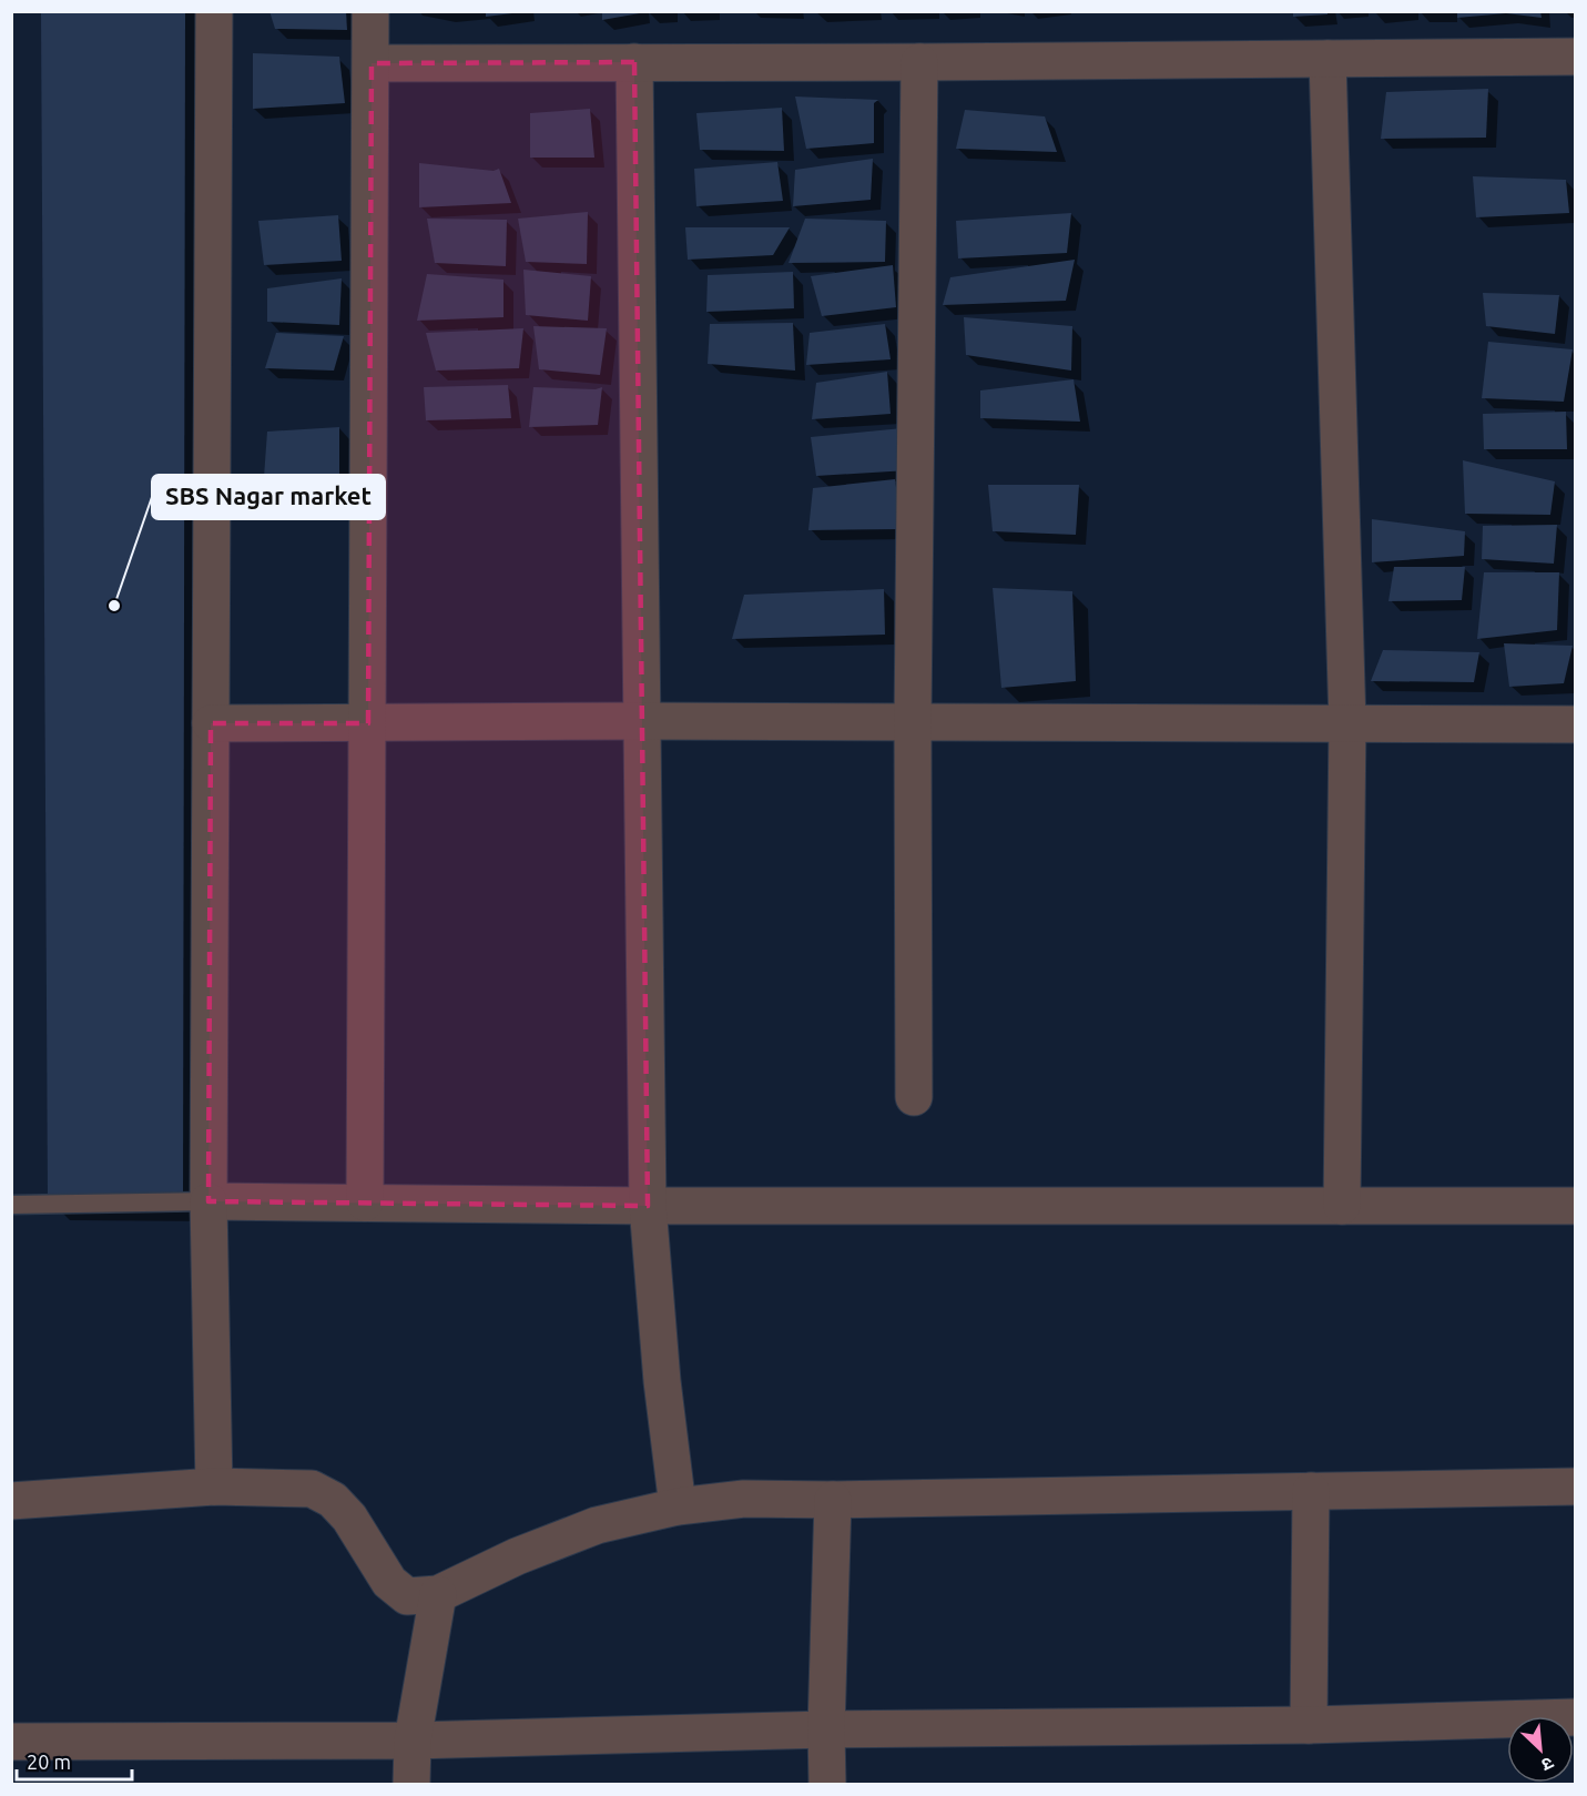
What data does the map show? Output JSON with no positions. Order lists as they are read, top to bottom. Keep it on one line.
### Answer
{"places":["SBS Nagar market"],"scale_bar":"20 m","north":"bottom right"}
